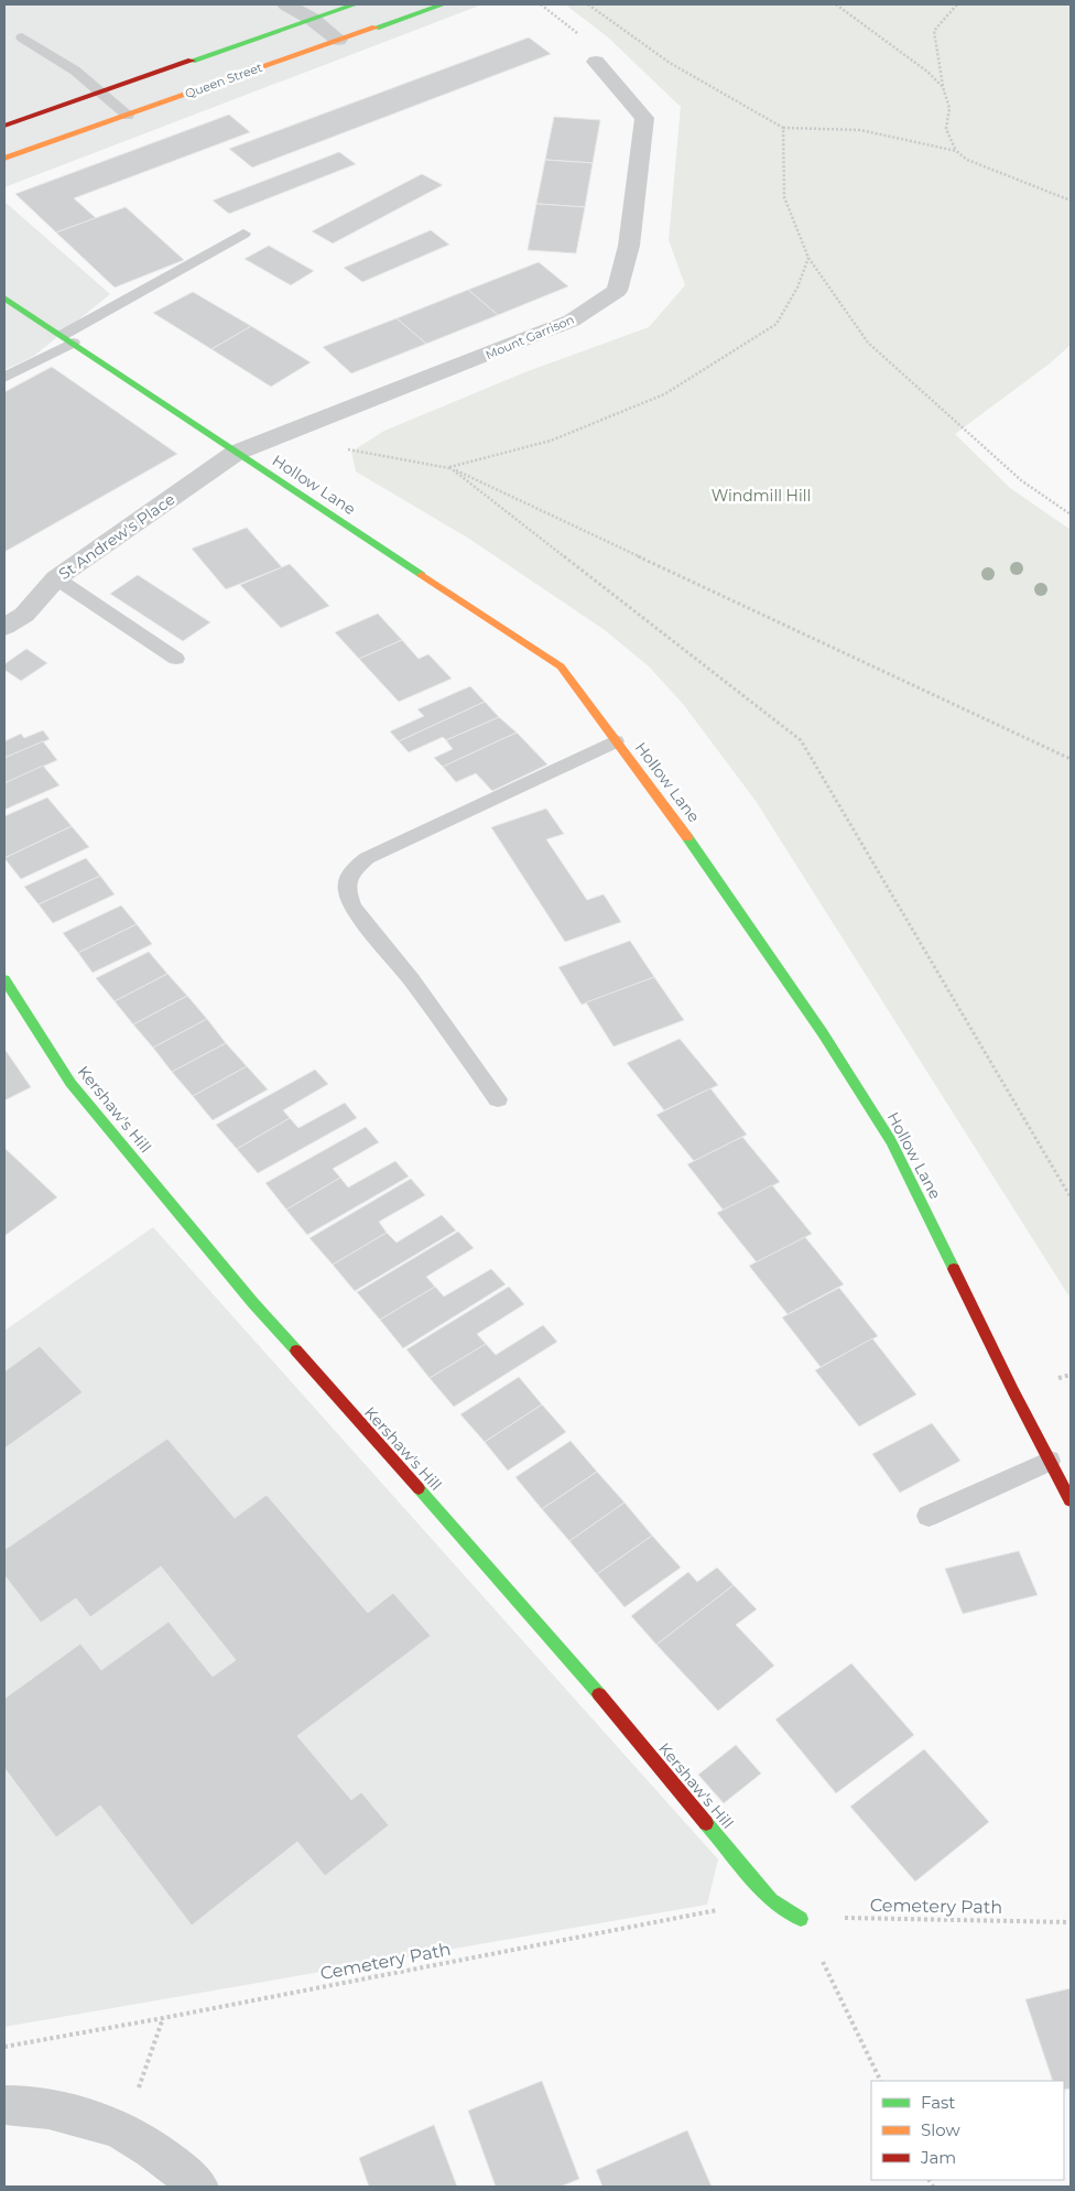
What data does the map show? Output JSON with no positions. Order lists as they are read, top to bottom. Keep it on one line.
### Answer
{"streets":{"street":["Queen Street","Mount Garrison","Hollow Lane","St Andrew's Place","Kershaw's Hill"],"path":["Cemetery Path"]},"crossings":[["Mount Garrison","Hollow Lane"],["Mount Garrison","St Andrew's Place"],["Hollow Lane","St Andrew's Place"],["Kershaw's Hill","Cemetery Path"]],"parks":["Windmill Hill"],"legend":["Fast","Slow","Jam"]}
